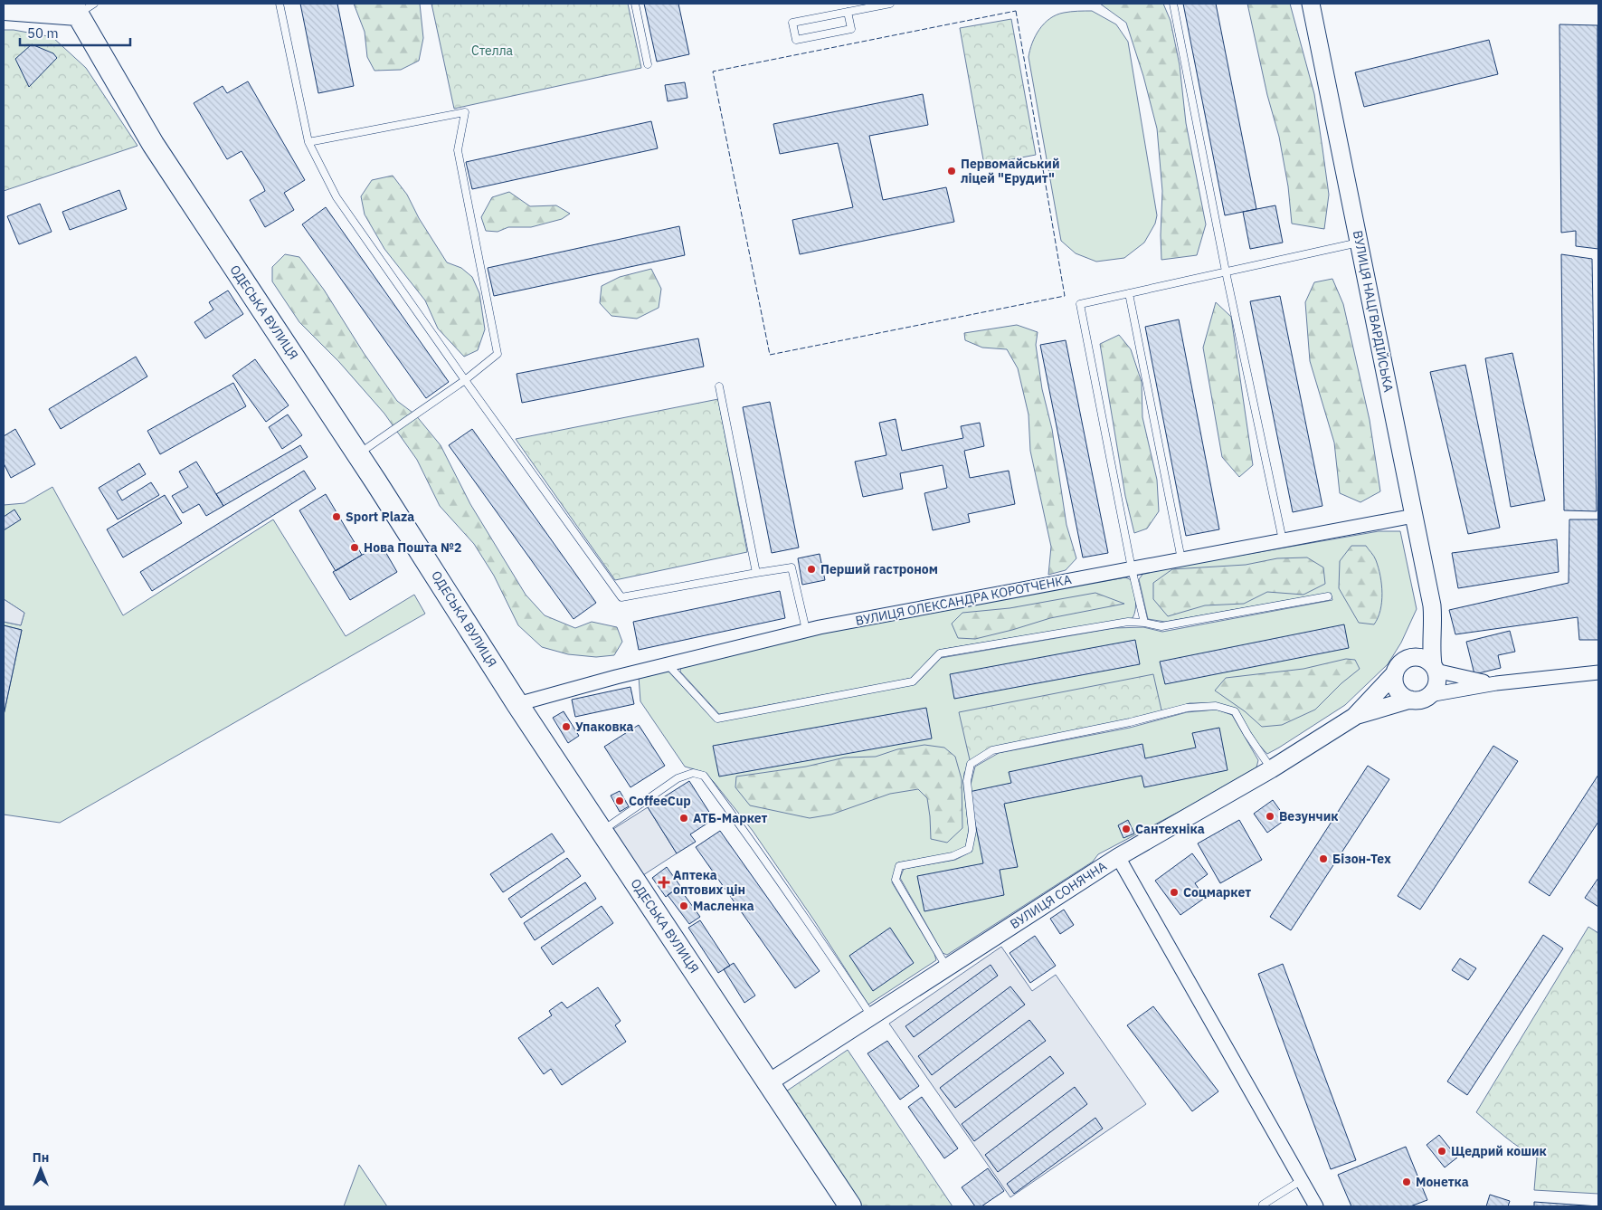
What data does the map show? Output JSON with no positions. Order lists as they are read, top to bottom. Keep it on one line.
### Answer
{"streets":{"main road":["ОДЕСЬКА ВУЛИЦЯ"],"street":["ВУЛИЦЯ НАЦГВАРДІЙСЬКА","ВУЛИЦЯ ОЛЕКСАНДРА КОРОТЧЕНКА","ВУЛИЦЯ СОНЯЧНА"]},"crossings":[["ВУЛИЦЯ НАЦГВАРДІЙСЬКА","ВУЛИЦЯ ОЛЕКСАНДРА КОРОТЧЕНКА"],["ВУЛИЦЯ НАЦГВАРДІЙСЬКА","ВУЛИЦЯ СОНЯЧНА"],["ОДЕСЬКА ВУЛИЦЯ","ВУЛИЦЯ ОЛЕКСАНДРА КОРОТЧЕНКА"],["ОДЕСЬКА ВУЛИЦЯ","ВУЛИЦЯ СОНЯЧНА"]],"parks":["Стелла"],"places":{"other":["Первомайський ліцей \"Ерудит\"","Sport Plaza","Нова Пошта №2","Перший гастроном","Упаковка","CoffeeCup","Везунчик","АТБ-Маркет","Сантехніка","Бізон-Тех","Соцмаркет","Масленка","Щедрий кошик","Монетка"],"health":["Аптека оптових цін"]},"scale_bar":"50 m","north":"top"}
